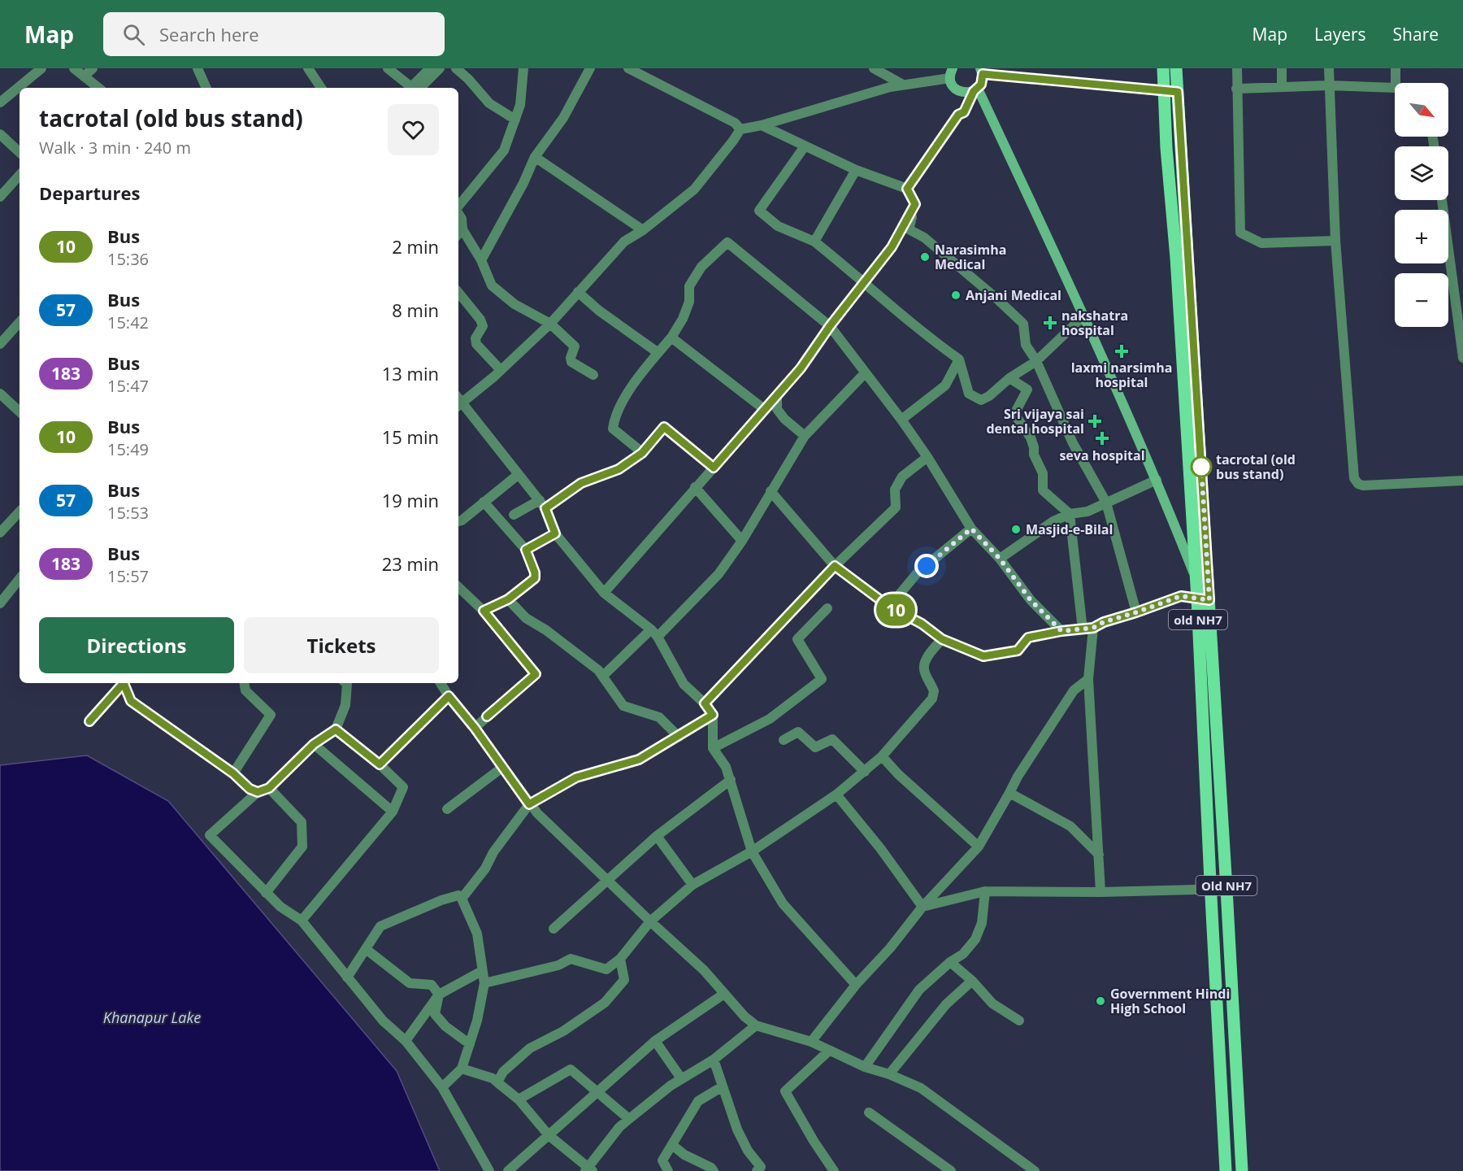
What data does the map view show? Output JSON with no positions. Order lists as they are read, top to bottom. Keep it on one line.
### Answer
{"streets":{"main road":["old NH7","Old NH7"]},"crossings":[["old NH7","Old NH7"]],"water":["Khanapur Lake"],"places":{"other":["Narasimha Medical","Anjani Medical","tacrotal (old bus stand)","Masjid-e-Bilal","Government Hindi High School"],"health":["nakshatra hospital","laxmi narsimha hospital","Sri vijaya sai dental hospital","seva hospital"]},"lines":["bus line 10"],"north":"bottom right","page":{"header":"Map","search":"Search here","nav":["Map","Layers","Share"],"on_map":"10","map_buttons":["+","−"],"heading":[["tacrotal (old bus stand)","Walk · 3 min · 240 m"],"Departures"],"list":[{"mark":"10","name":"Bus","note":"15:36","value":"2 min"},{"mark":"57","name":"Bus","note":"15:42","value":"8 min"},{"mark":"183","name":"Bus","note":"15:47","value":"13 min"},{"mark":"10","name":"Bus","note":"15:49","value":"15 min"},{"mark":"57","name":"Bus","note":"15:53","value":"19 min"},{"mark":"183","name":"Bus","note":"15:57","value":"23 min"}],"buttons":["Directions","Tickets"]}}
